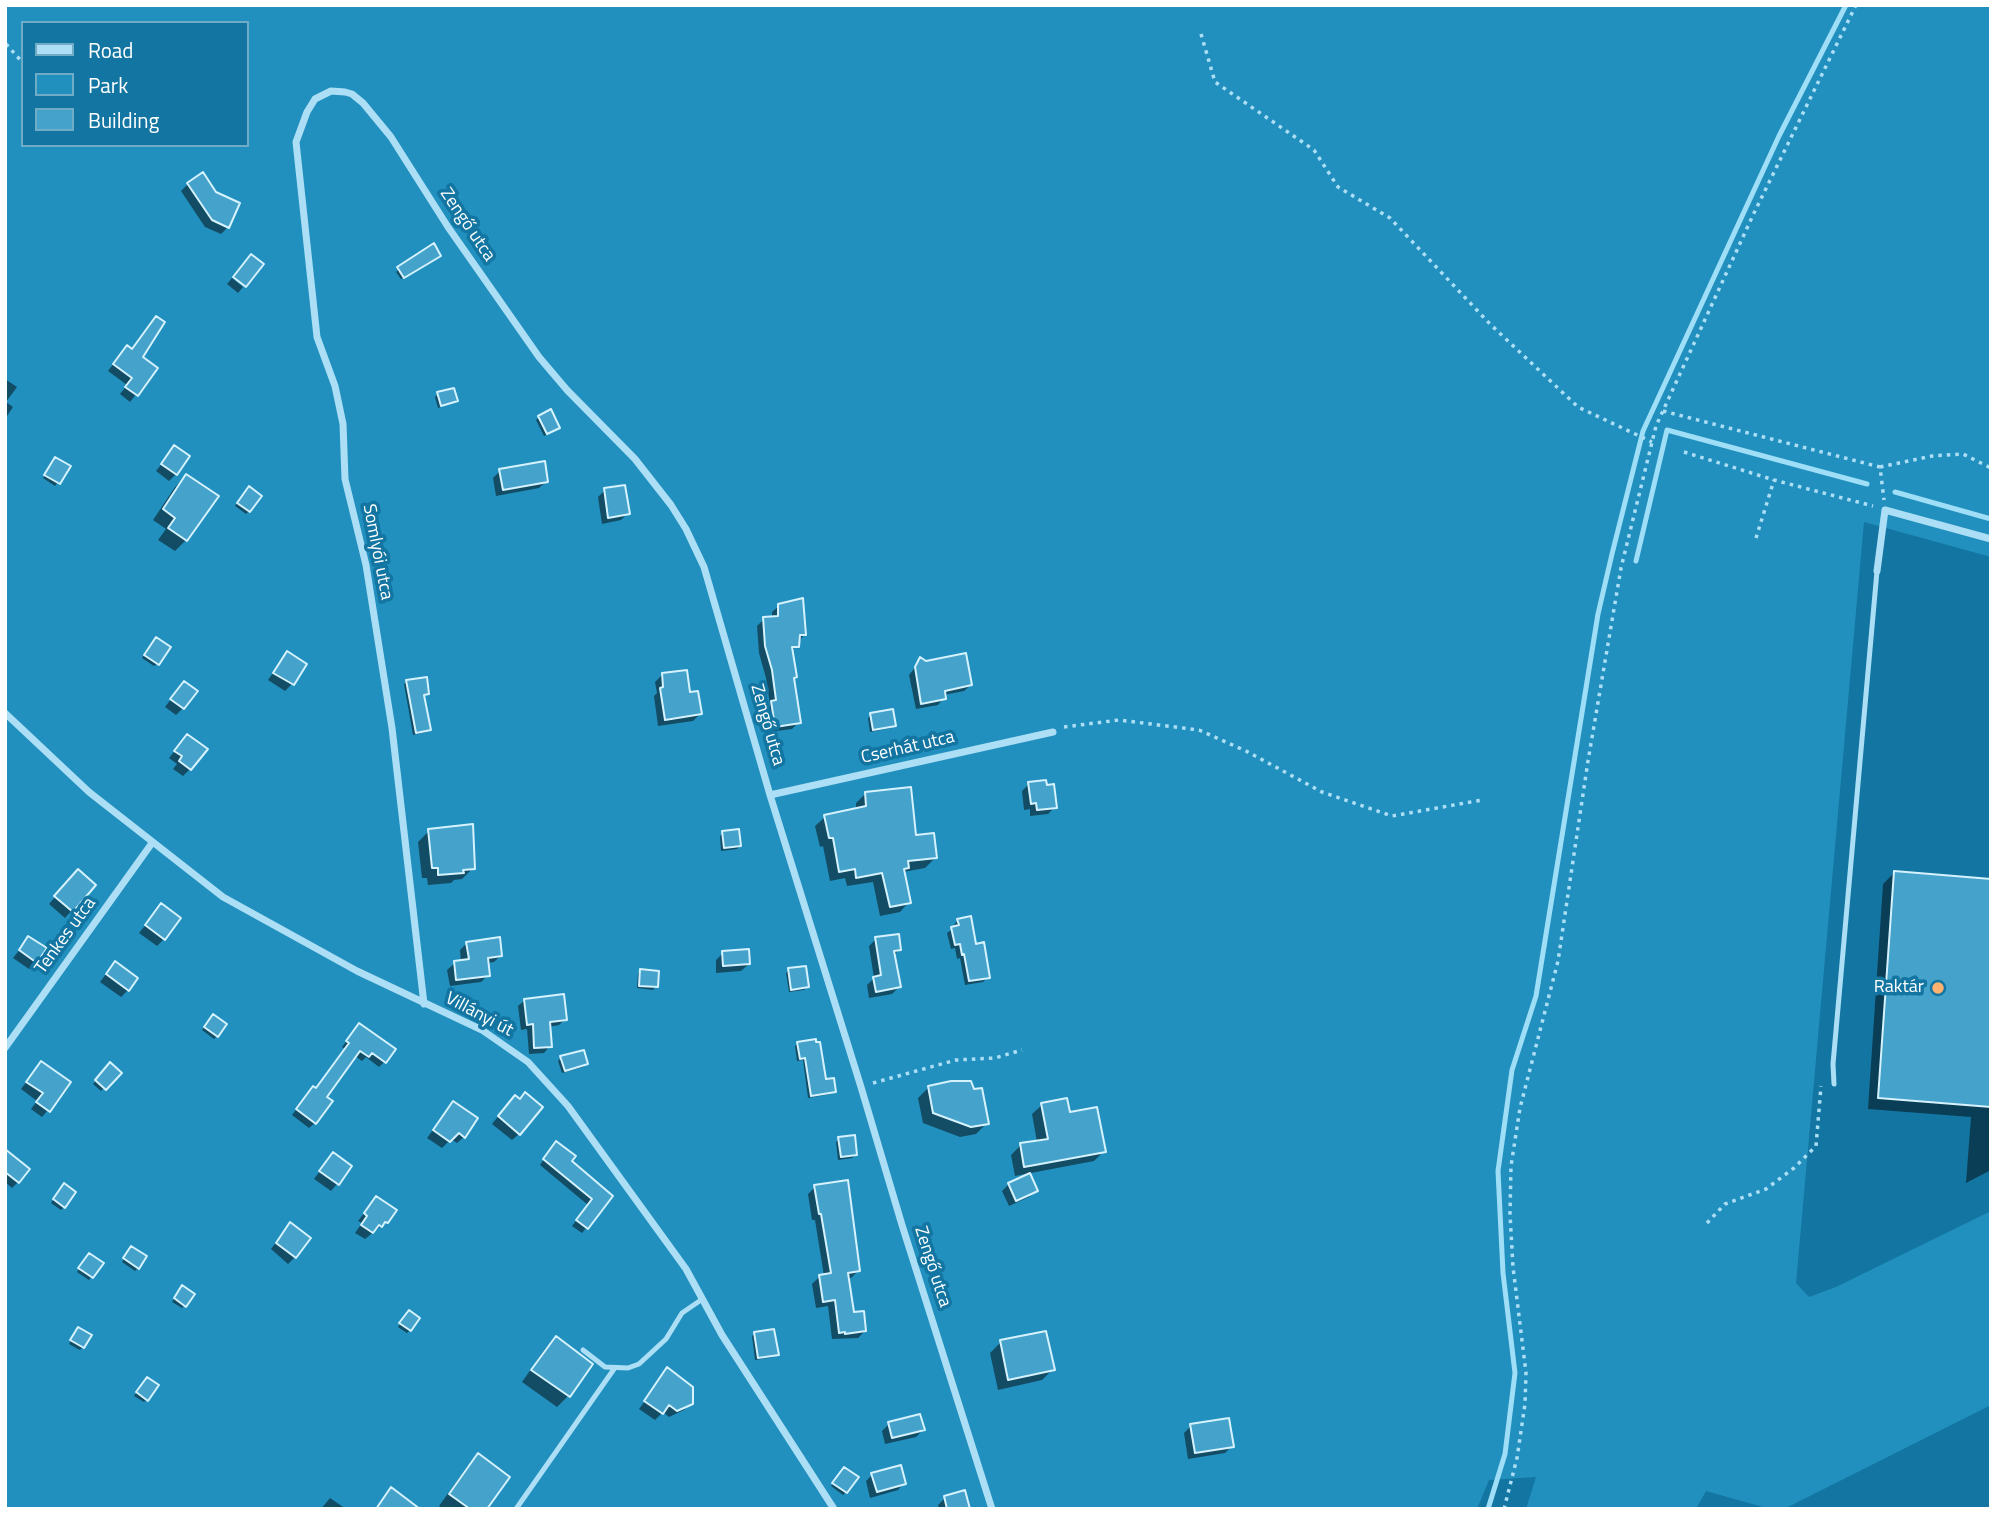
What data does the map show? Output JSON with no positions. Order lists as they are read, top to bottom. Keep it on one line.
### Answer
{"streets":{"street":["Zengő utca","Somlyói utca","Cserhát utca","Tenkes utca","Villányi út"]},"crossings":[["Zengő utca","Somlyói utca"],["Zengő utca","Cserhát utca"],["Somlyói utca","Villányi út"],["Tenkes utca","Villányi út"]],"places":["Raktár"],"legend":["Road","Park","Building"]}
